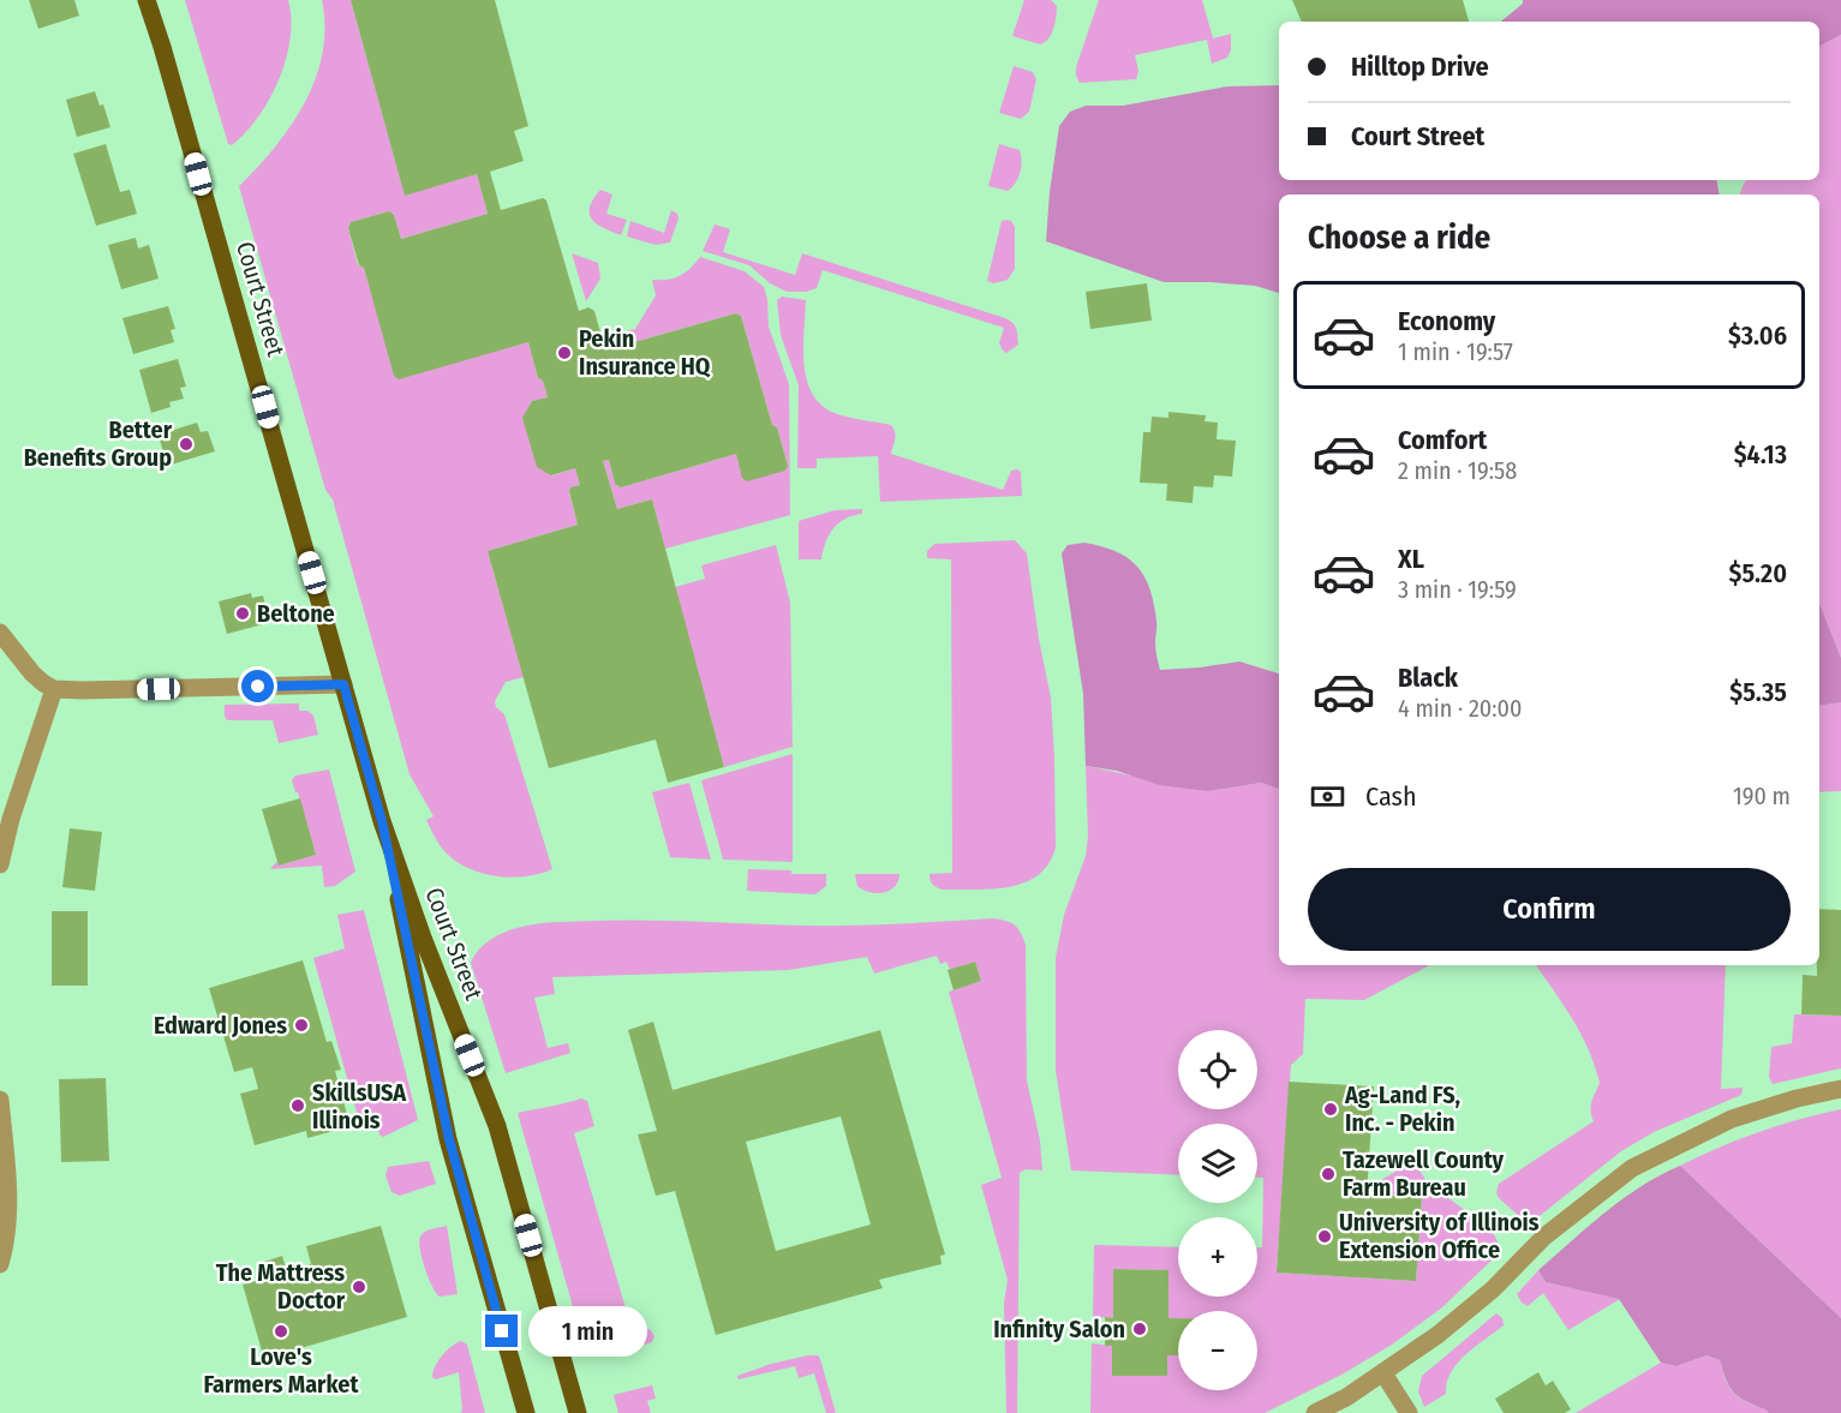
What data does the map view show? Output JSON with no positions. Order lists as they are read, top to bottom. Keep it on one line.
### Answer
{"streets":{"main road":["Court Street"]},"places":["Pekin Insurance HQ","Better Benefits Group","Beltone","Edward Jones","SkillsUSA Illinois","Ag-Land FS, Inc. - Pekin","Tazewell County Farm Bureau","University of Illinois Extension Office","The Mattress Doctor","Infinity Salon","Love's Farmers Market"],"page":{"banner":["Hilltop Drive","Court Street"],"heading":"Choose a ride","list":[{"name":"Economy","note":"1 min · 19:57","value":"$3.06"},{"name":"Comfort","note":"2 min · 19:58","value":"$4.13"},{"name":"XL","note":"3 min · 19:59","value":"$5.20"},{"name":"Black","note":"4 min · 20:00","value":"$5.35"}],"pay":["Cash","190 m"],"buttons":"Confirm","map_buttons":["+","−"],"bubble":"1 min"}}
